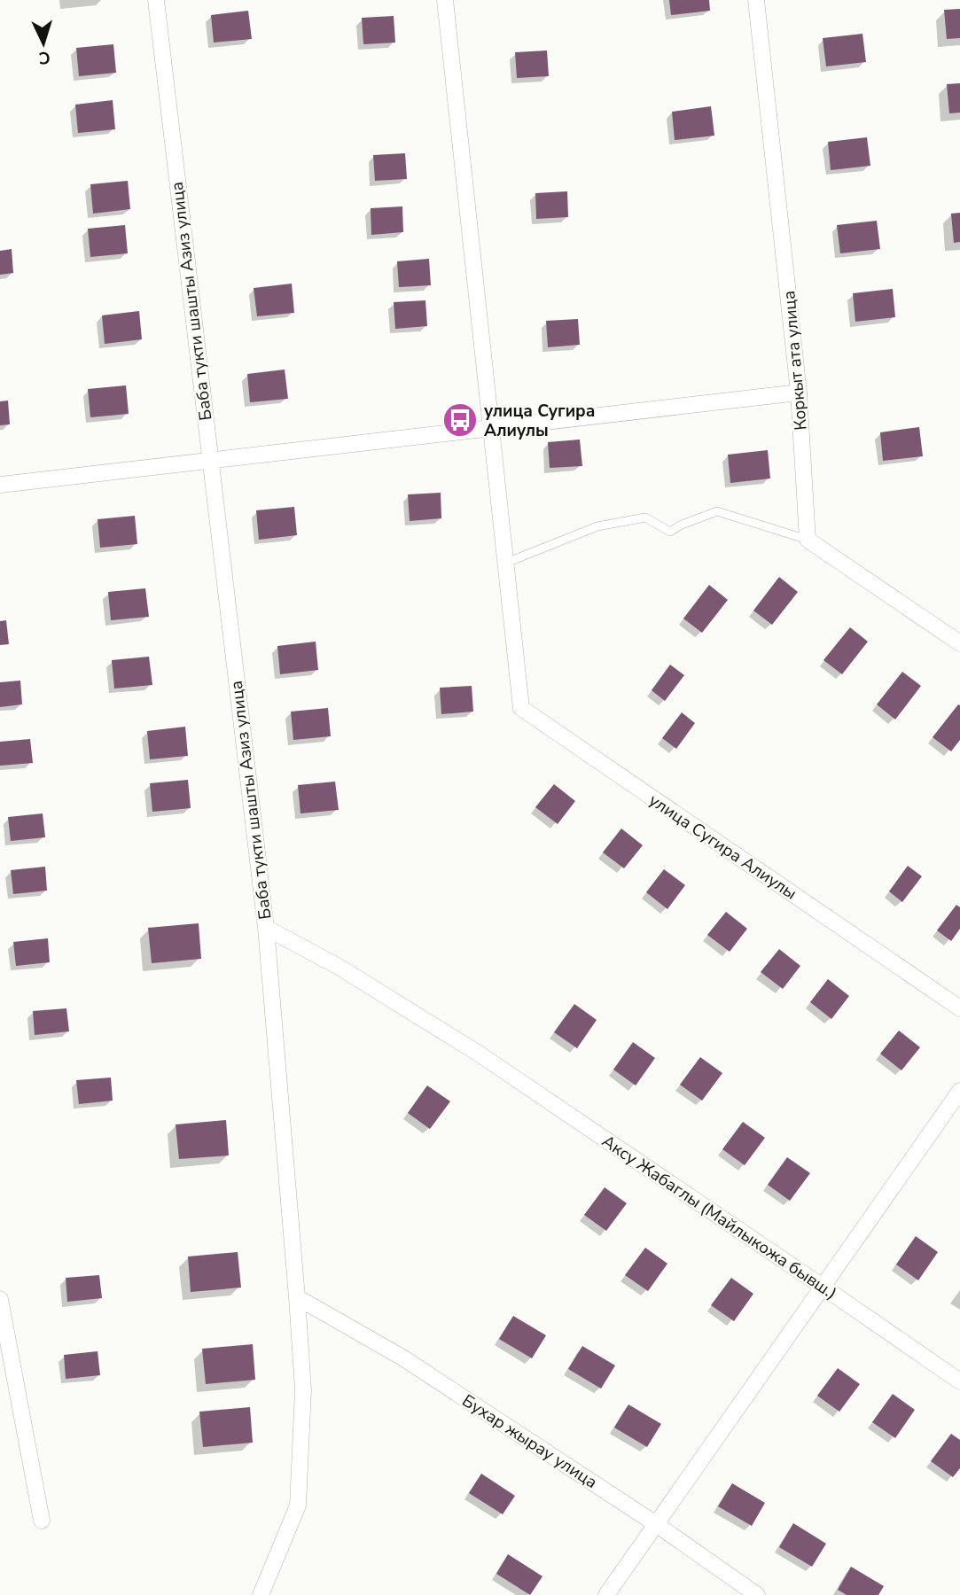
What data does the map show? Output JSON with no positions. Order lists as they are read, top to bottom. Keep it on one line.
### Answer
{"streets":{"street":["Баба тукти шашты Азиз улица","Коркыт ата улица","улица Сугира Алиулы","Аксу Жабаглы (Майлыкожа бывш.)","Бухар жырау улица"]},"crossings":[["Баба тукти шашты Азиз улица","Аксу Жабаглы (Майлыкожа бывш.)"],["Баба тукти шашты Азиз улица","Бухар жырау улица"]],"places":{"bus stop":["улица Сугира Алиулы"]},"north":"bottom"}
